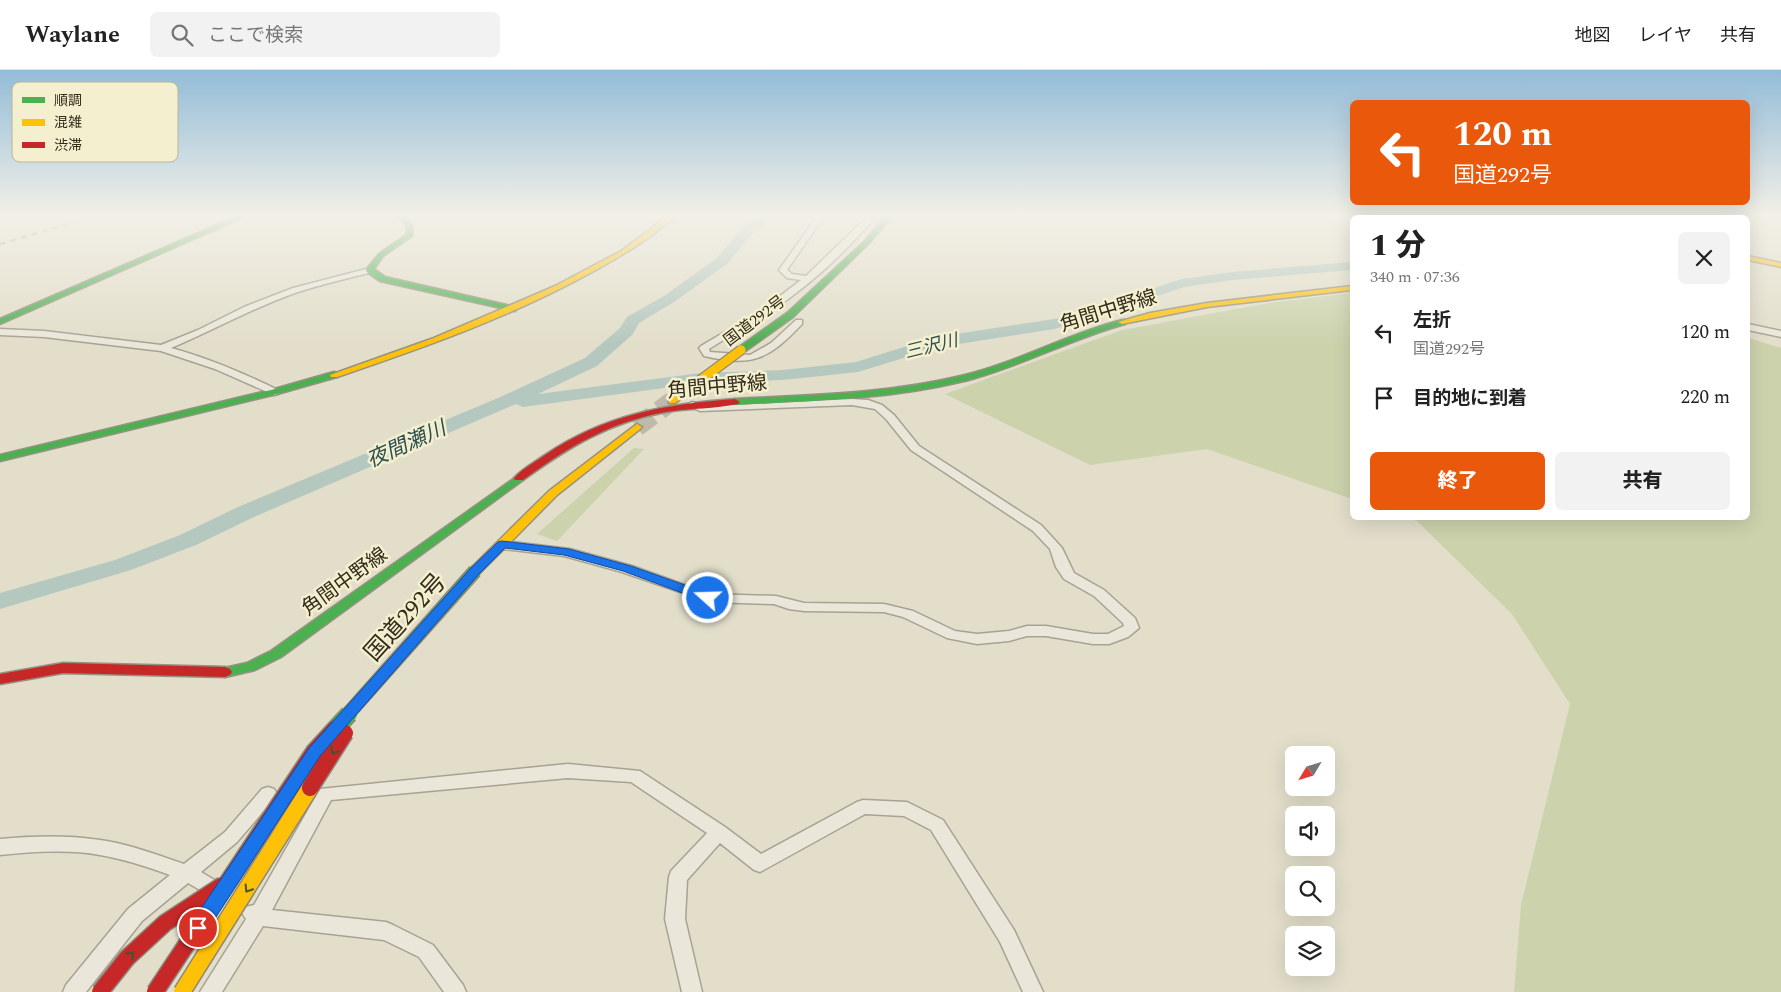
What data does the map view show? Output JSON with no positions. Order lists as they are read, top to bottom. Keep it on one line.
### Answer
{"streets":{"main road":["角間中野線","国道292号"]},"water":["三沢川","夜間瀬川"],"legend":["順調","混雑","渋滞"],"north":"bottom left","page":{"header":"Waylane","search":"ここで検索","nav":["地図","レイヤ","共有"],"turn":["120 m","国道292号"],"heading":["1 分","340 m · 07:36"],"list":[{"name":"左折","note":"国道292号","value":"120 m"},{"name":"目的地に到着","value":"220 m"}],"buttons":["終了","共有"]}}
